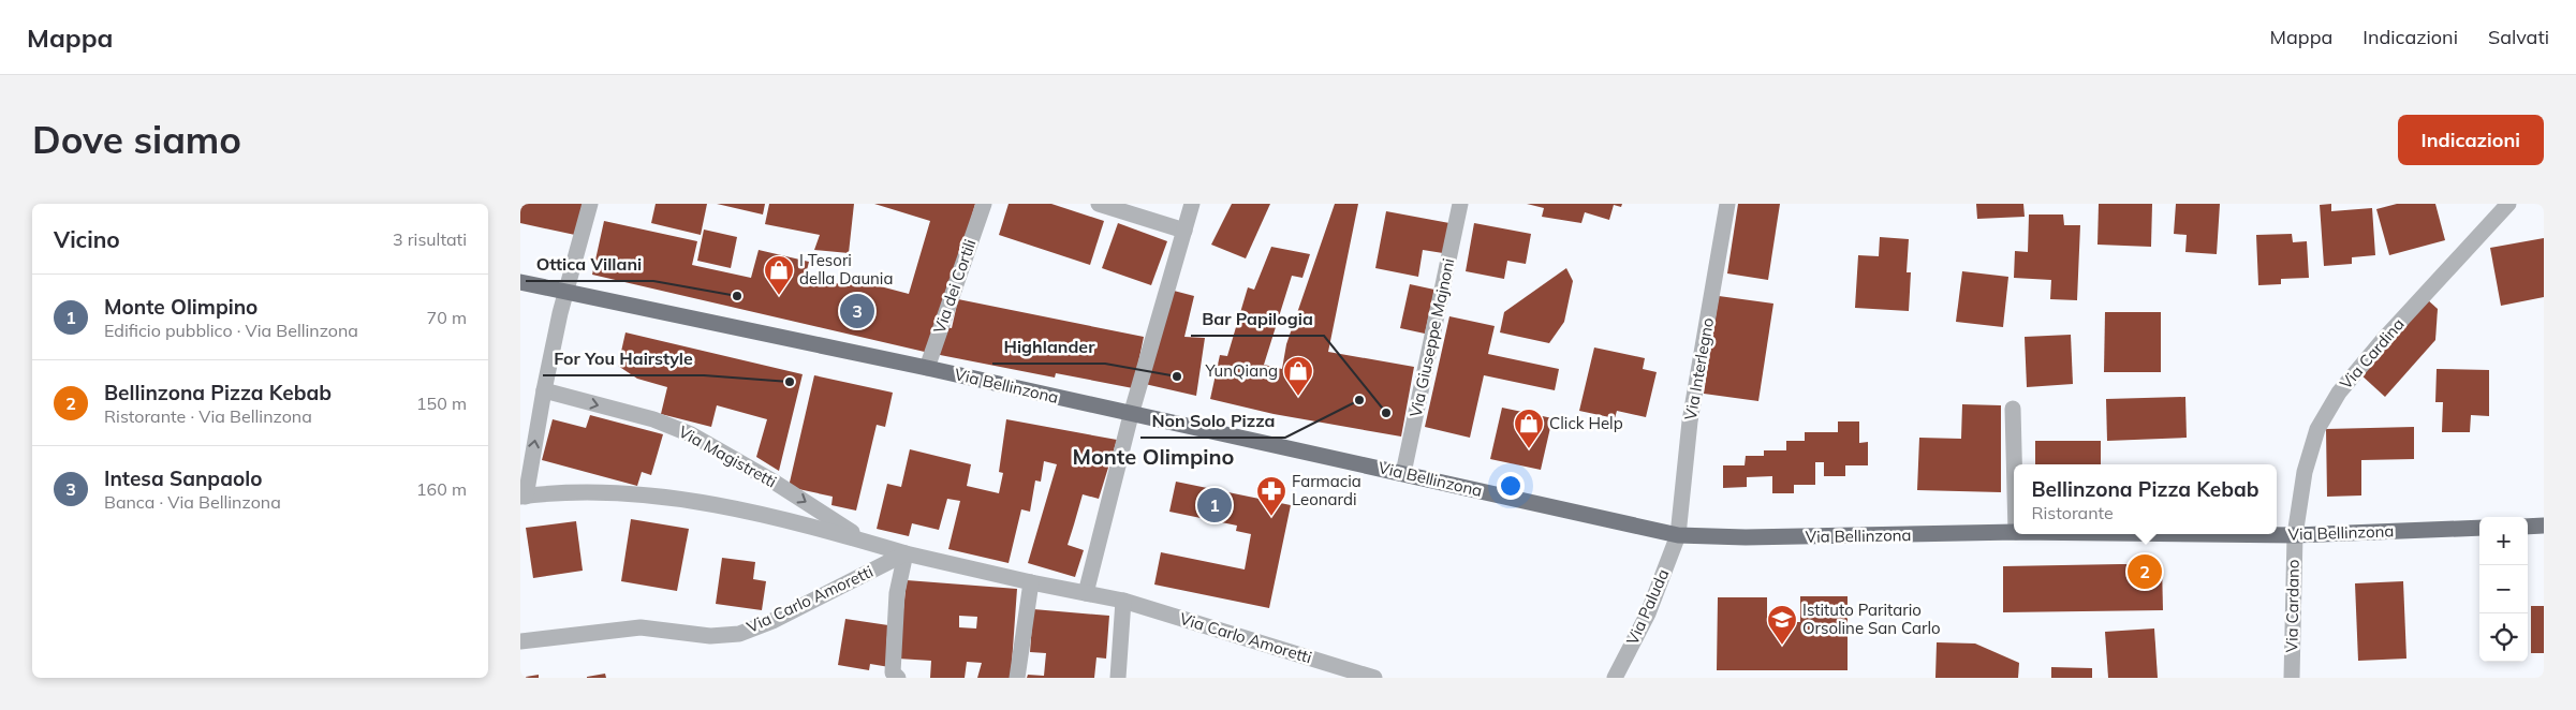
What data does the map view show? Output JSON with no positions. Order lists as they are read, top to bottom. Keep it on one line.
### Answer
{"streets":{"main road":["Via Bellinzona"],"street":["Via dei Cortili","Via Giuseppe Majnoni","Via Cardina","Via Interlegno","Via Magistretti","Via Carlo Amoretti","Via Cardano","Via Paluda"]},"crossings":[["Via dei Cortili","Via Bellinzona"],["Via Giuseppe Majnoni","Via Bellinzona"],["Via Cardina","Via Bellinzona"],["Via Cardina","Via Cardano"],["Via Interlegno","Via Bellinzona"],["Via Interlegno","Via Paluda"],["Via Bellinzona","Via Cardano"],["Via Bellinzona","Via Paluda"],["Via Magistretti","Via Carlo Amoretti"]],"one_way":["Via Magistretti"],"districts":["Monte Olimpino"],"places":{"other":["Ottica Villani","Highlander","For You Hairstyle","Non Solo Pizza","Bar Papilogia"],"shop":["I Tesori della Daunia","YunQiang","Click Help"],"pharmacy":["Farmacia Leonardi"],"school or university":["Istituto Paritario Orsoline San Carlo"]},"page":{"header":"Mappa","nav":["Mappa","Indicazioni","Salvati"],"buttons":"Indicazioni","title":"Dove siamo","heading":["Vicino","3 risultati"],"list":[{"mark":"1","name":"Monte Olimpino","note":"Edificio pubblico · Via Bellinzona","value":"70 m"},{"mark":"2","name":"Bellinzona Pizza Kebab","note":"Ristorante · Via Bellinzona","value":"150 m"},{"mark":"3","name":"Intesa Sanpaolo","note":"Banca · Via Bellinzona","value":"160 m"}],"pins":["3","1","2"],"popup":["Bellinzona Pizza Kebab","Ristorante"],"map_buttons":["+","−"]}}
